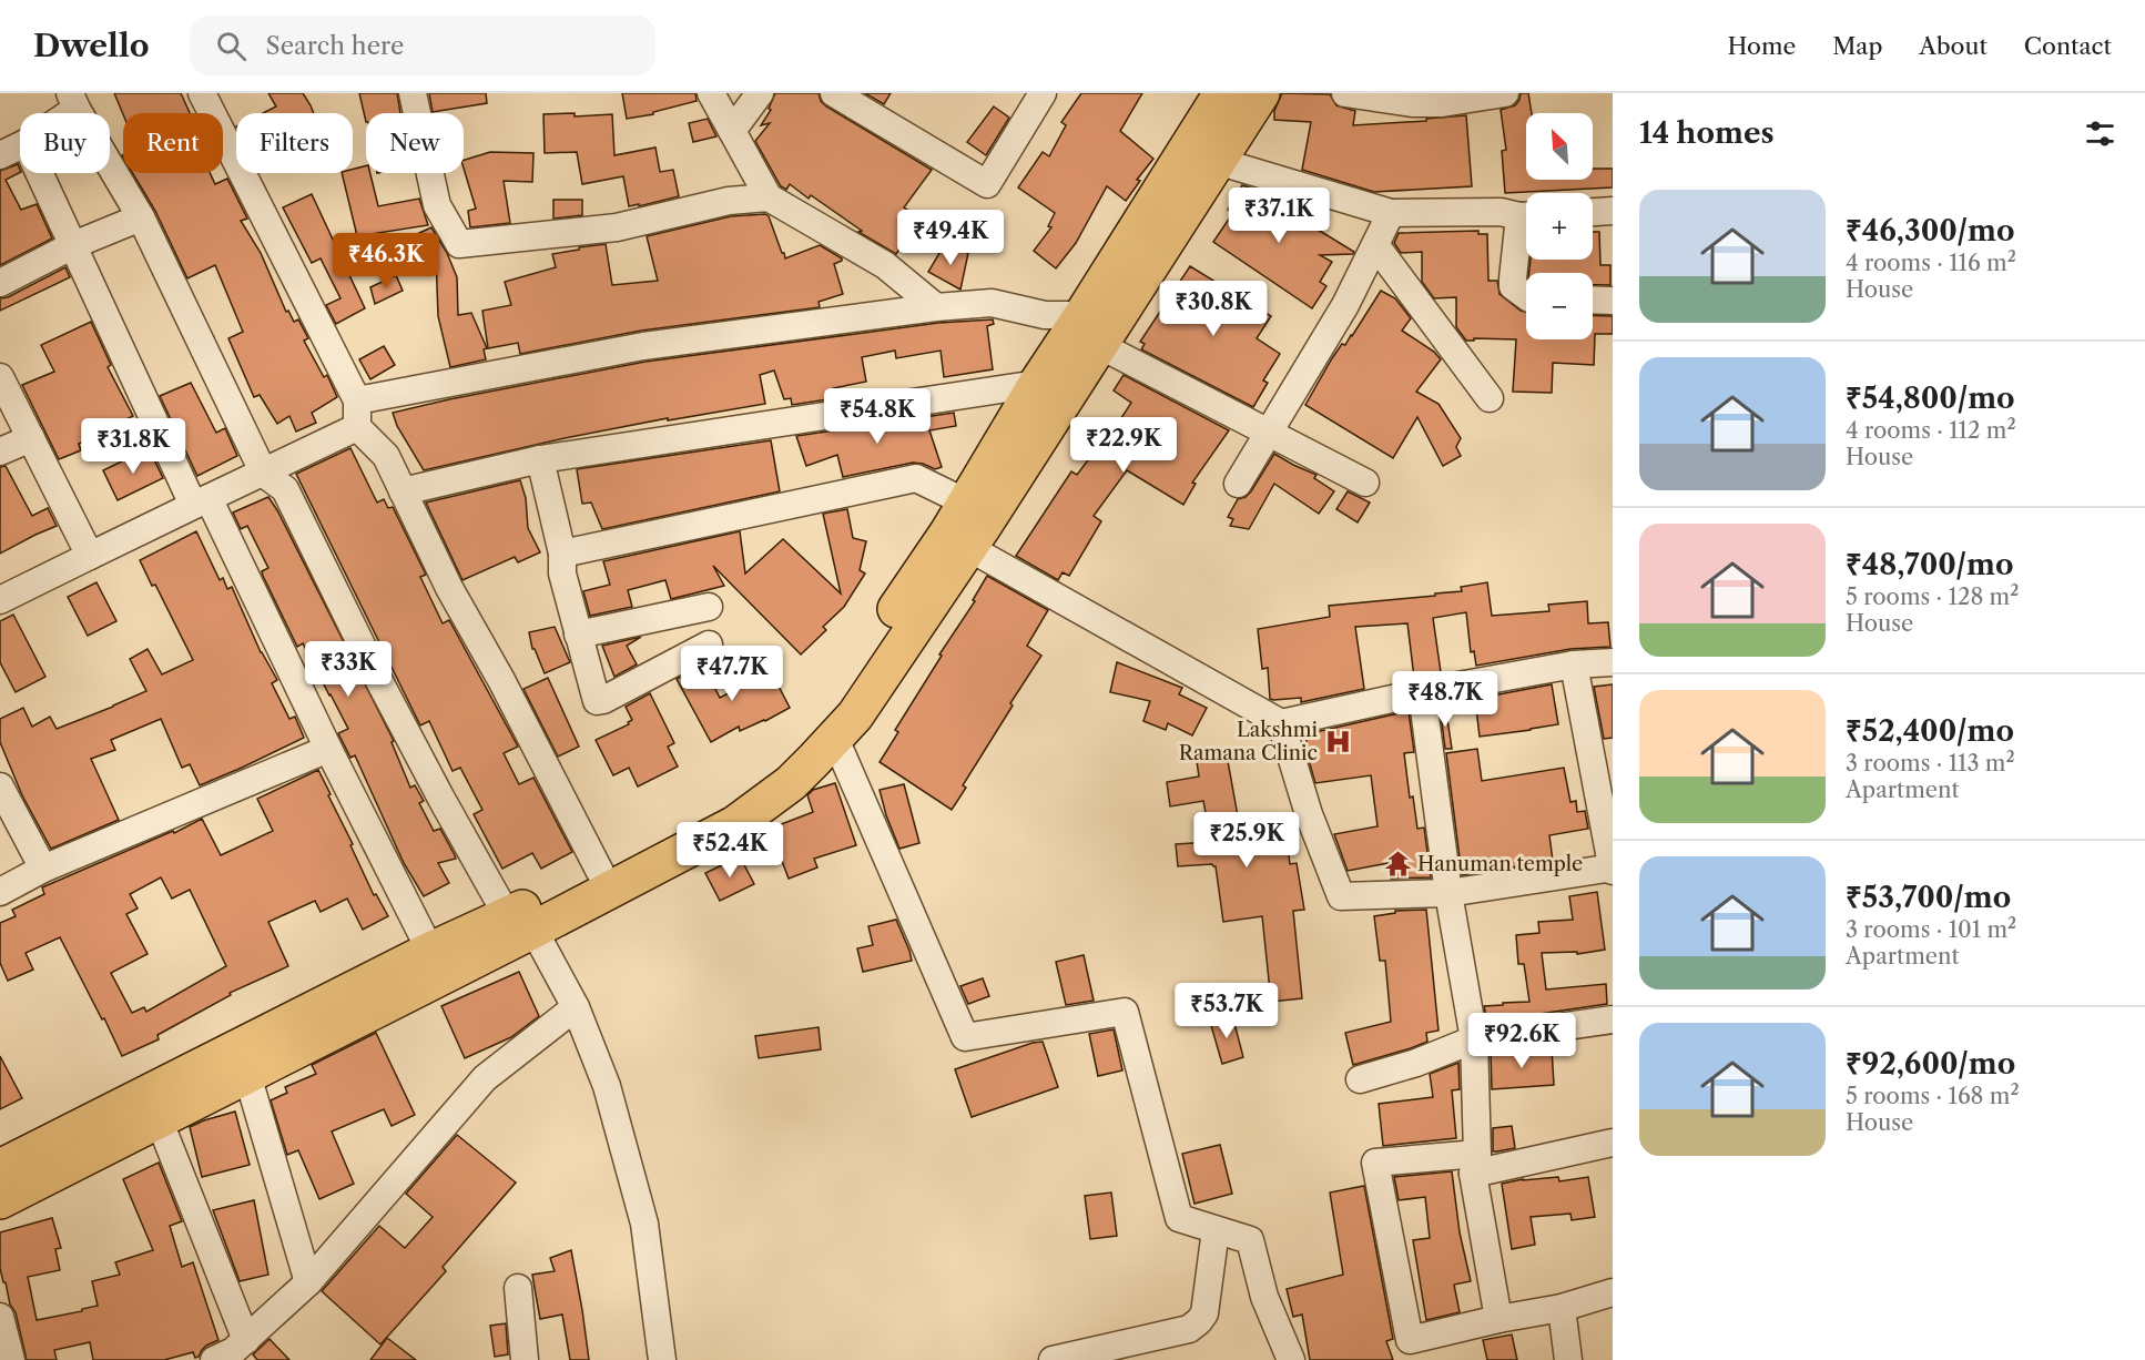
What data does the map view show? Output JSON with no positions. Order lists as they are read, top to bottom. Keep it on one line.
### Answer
{"places":{"hospital":["Lakshmi Ramana Clinic"],"temple":["Hanuman temple"]},"north":"top left","page":{"header":"Dwello","search":"Search here","nav":["Home","Map","About","Contact"],"heading":"14 homes","map_buttons":["+","−"],"chip":["Buy","Rent","Filters","New"],"list":[{"name":"₹46,300/mo","note":"4 rooms · 116 m² · House"},{"name":"₹54,800/mo","note":"4 rooms · 112 m² · House"},{"name":"₹48,700/mo","note":"5 rooms · 128 m² · House"},{"name":"₹52,400/mo","note":"3 rooms · 113 m² · Apartment"},{"name":"₹53,700/mo","note":"3 rooms · 101 m² · Apartment"},{"name":"₹92,600/mo","note":"5 rooms · 168 m² · House"}],"price":["₹37.1K","₹49.4K","₹46.3K","₹30.8K","₹54.8K","₹22.9K","₹31.8K","₹33K","₹47.7K","₹48.7K","₹25.9K","₹52.4K","₹53.7K","₹92.6K"]}}
